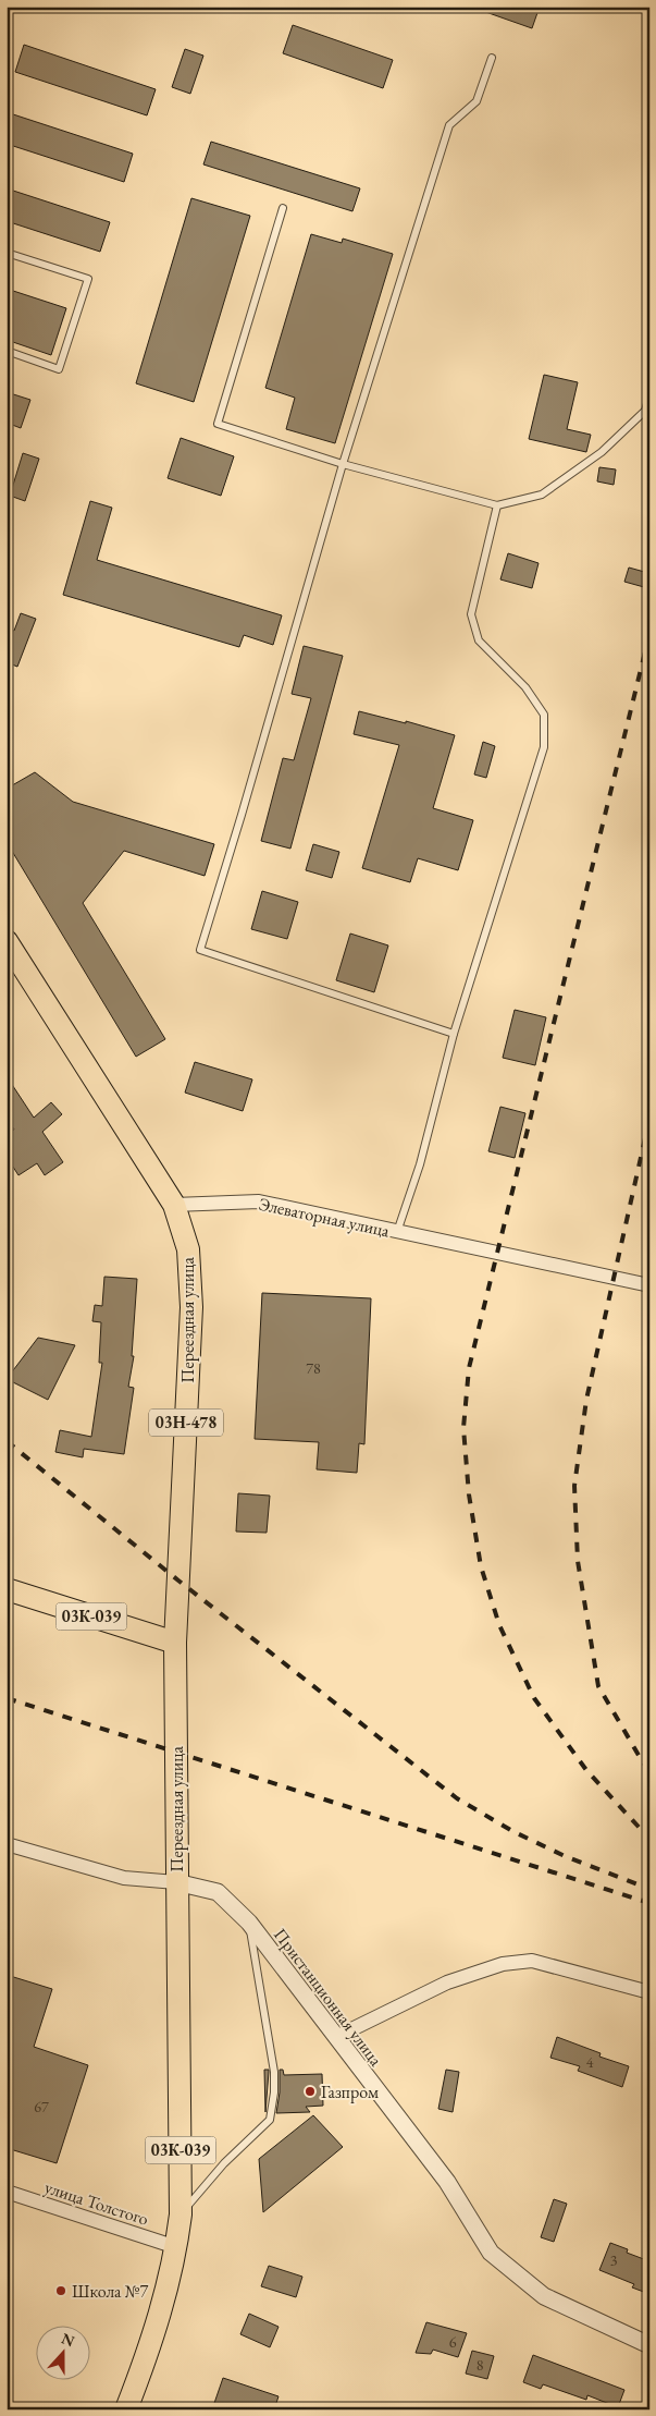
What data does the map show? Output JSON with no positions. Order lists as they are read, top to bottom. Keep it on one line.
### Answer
{"streets":{"main road":["Переездная улица","03Н-478","03К-039"],"street":["Элеваторная улица","Пристанционная улица","улица Толстого"]},"crossings":[["Элеваторная улица","Переездная улица"],["Элеваторная улица","03Н-478"],["Переездная улица","03Н-478"],["Переездная улица","03К-039"],["Переездная улица","Пристанционная улица"],["Переездная улица","улица Толстого"]],"places":["Газпром","Школа №7"],"house_numbers":["78","4","67","3","6","8"],"north":"top"}
